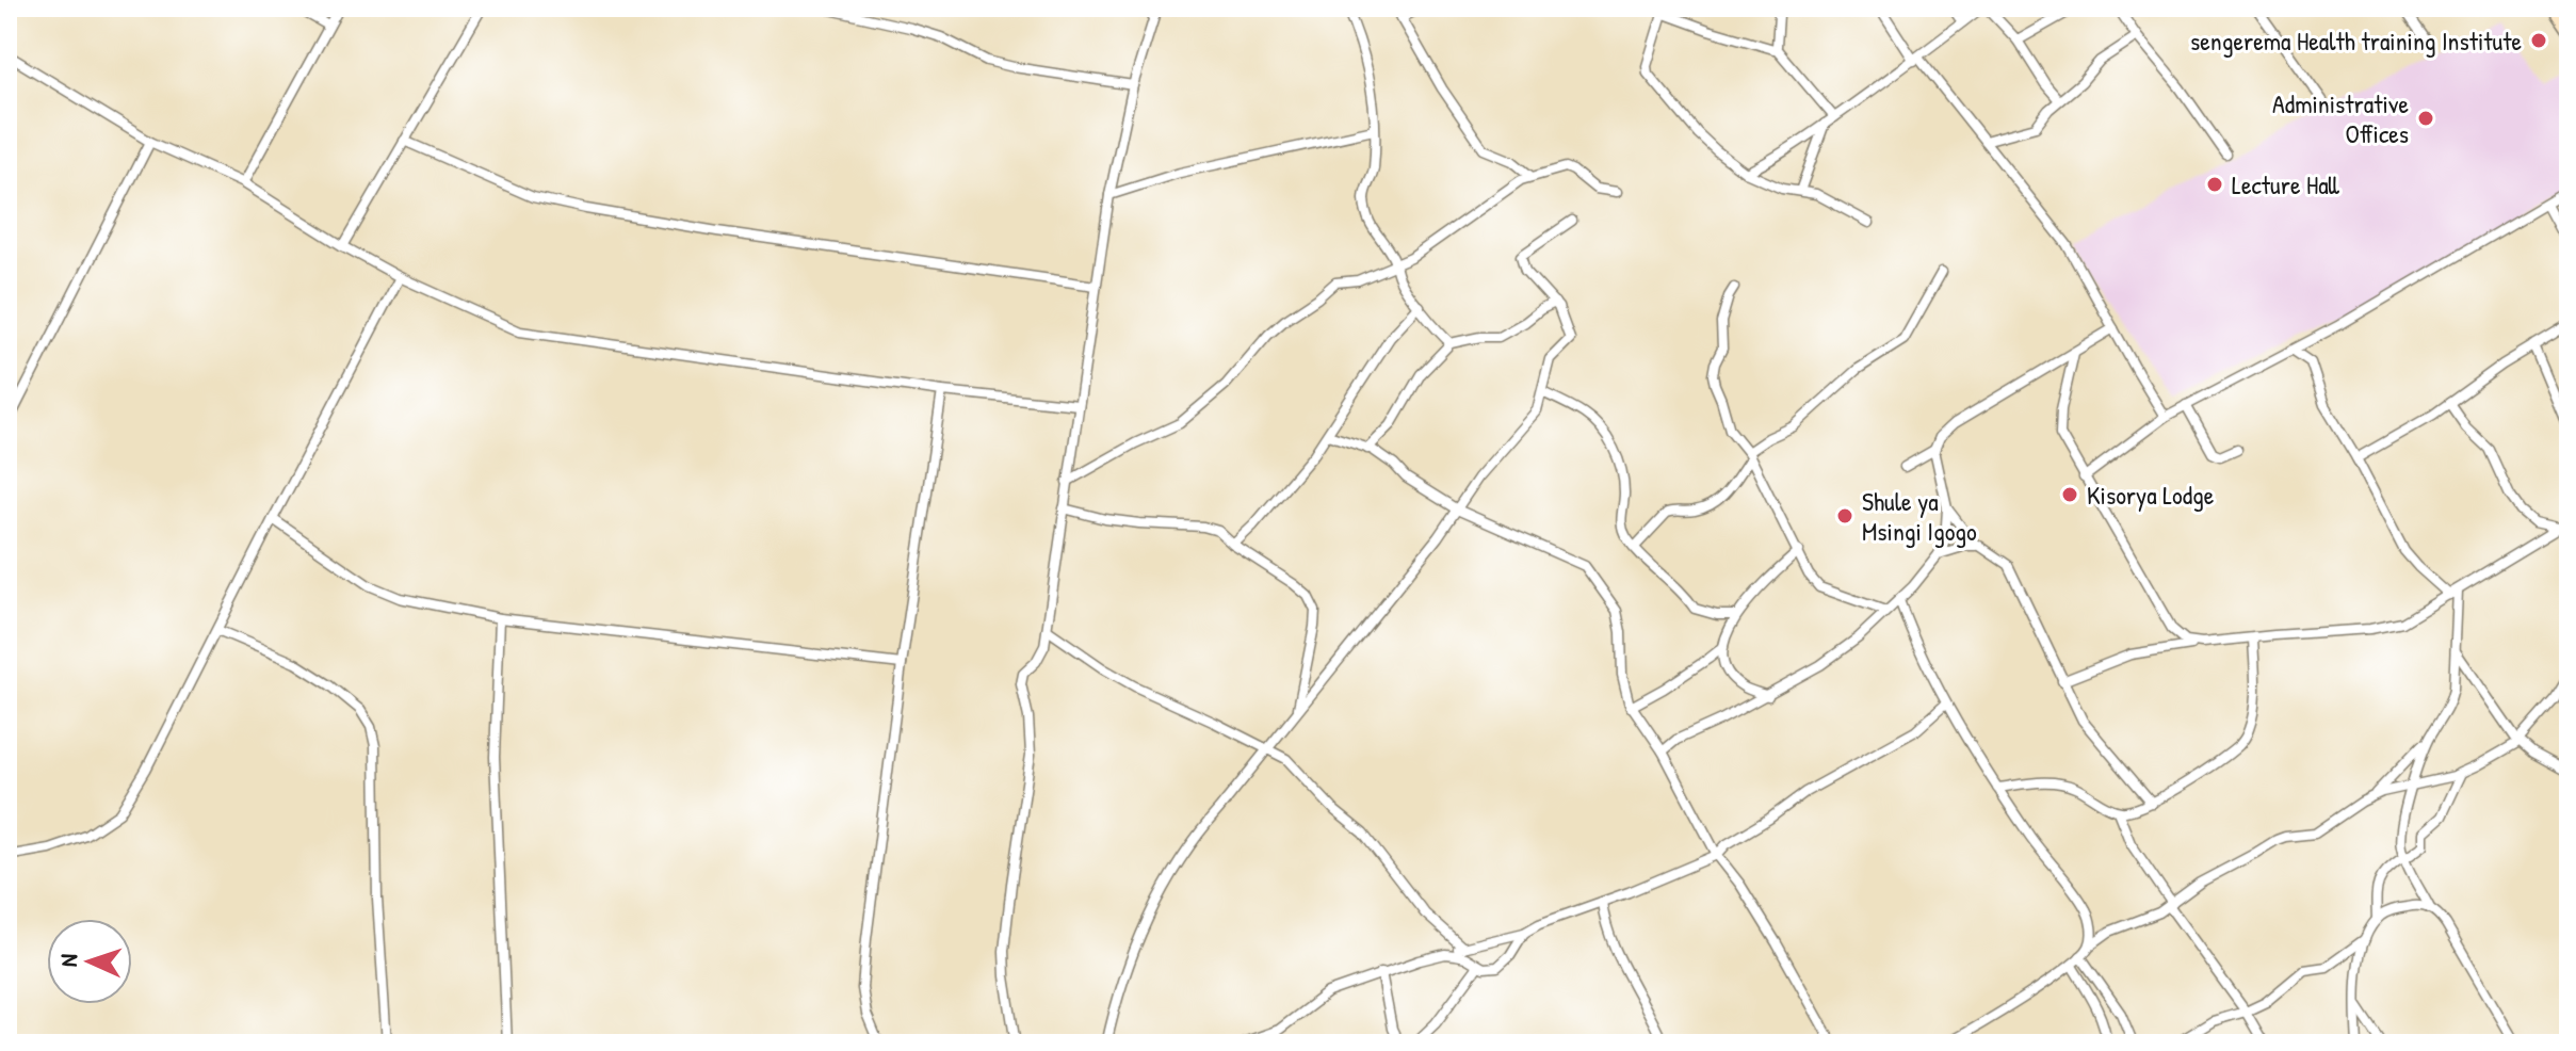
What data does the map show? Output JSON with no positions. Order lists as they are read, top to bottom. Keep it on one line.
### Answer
{"places":["sengerema Health training Institute","Administrative Offices","Lecture Hall","Kisorya Lodge","Shule ya Msingi Igogo"],"north":"left"}
